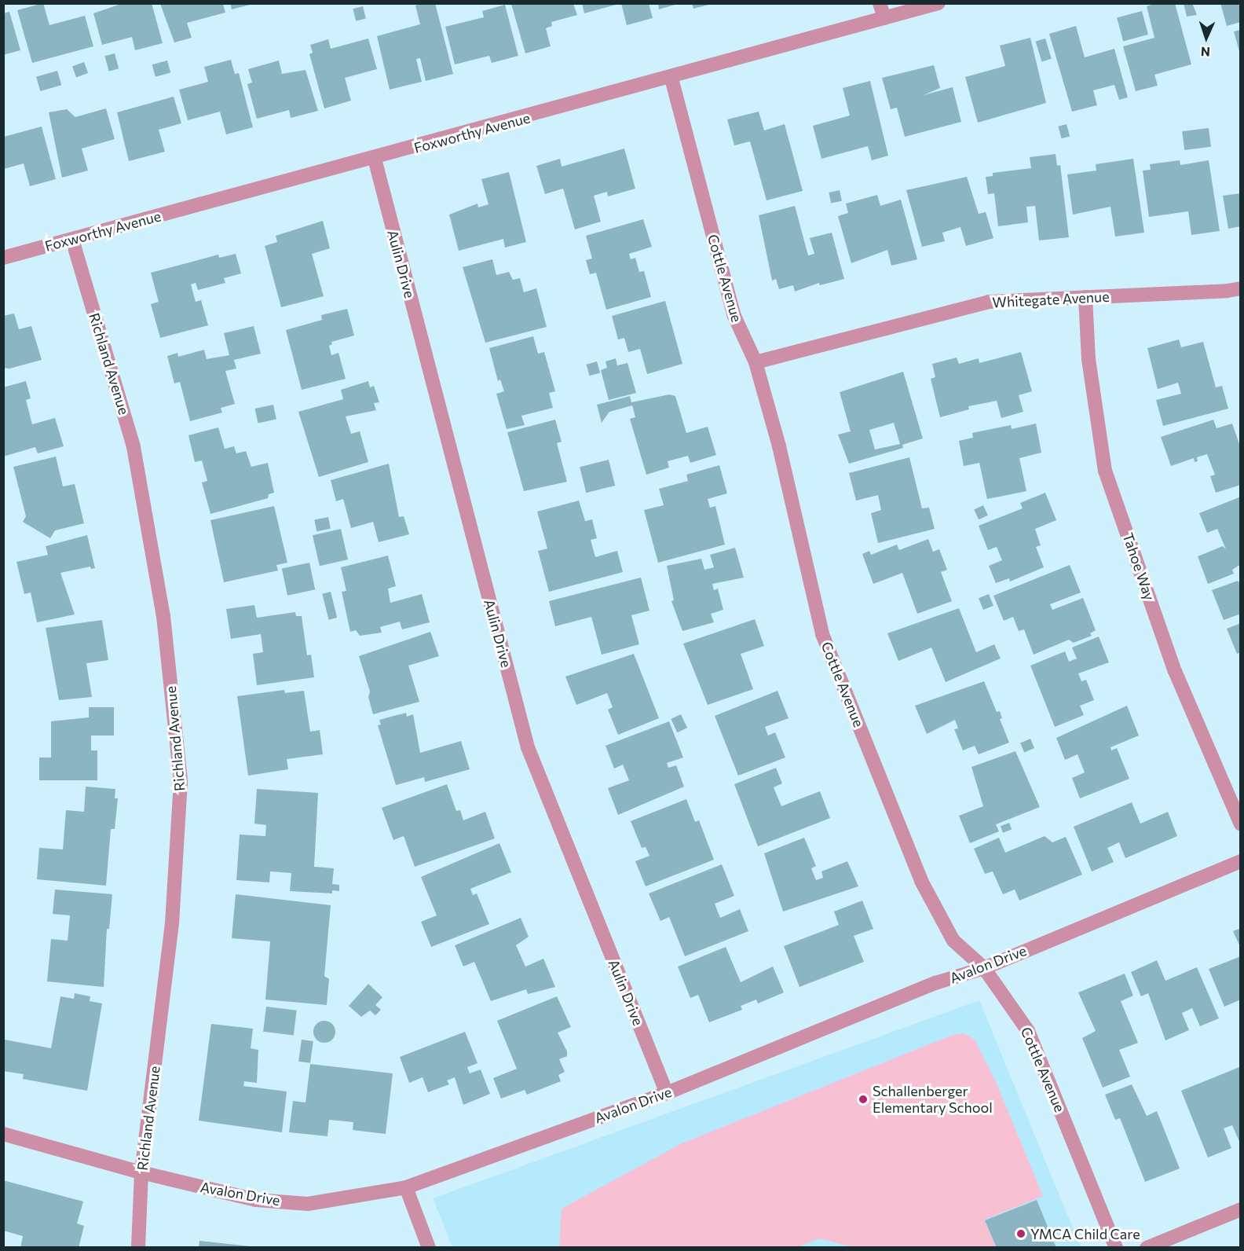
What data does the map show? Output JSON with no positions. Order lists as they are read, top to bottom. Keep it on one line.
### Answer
{"streets":{"street":["Foxworthy Avenue","Aulin Drive","Cottle Avenue","Whitegate Avenue","Richland Avenue","Tahoe Way","Avalon Drive"]},"crossings":[["Foxworthy Avenue","Aulin Drive"],["Foxworthy Avenue","Cottle Avenue"],["Foxworthy Avenue","Richland Avenue"],["Aulin Drive","Avalon Drive"],["Cottle Avenue","Whitegate Avenue"],["Cottle Avenue","Avalon Drive"],["Whitegate Avenue","Tahoe Way"],["Richland Avenue","Avalon Drive"]],"places":["Schallenberger Elementary School","YMCA Child Care"],"north":"bottom"}
